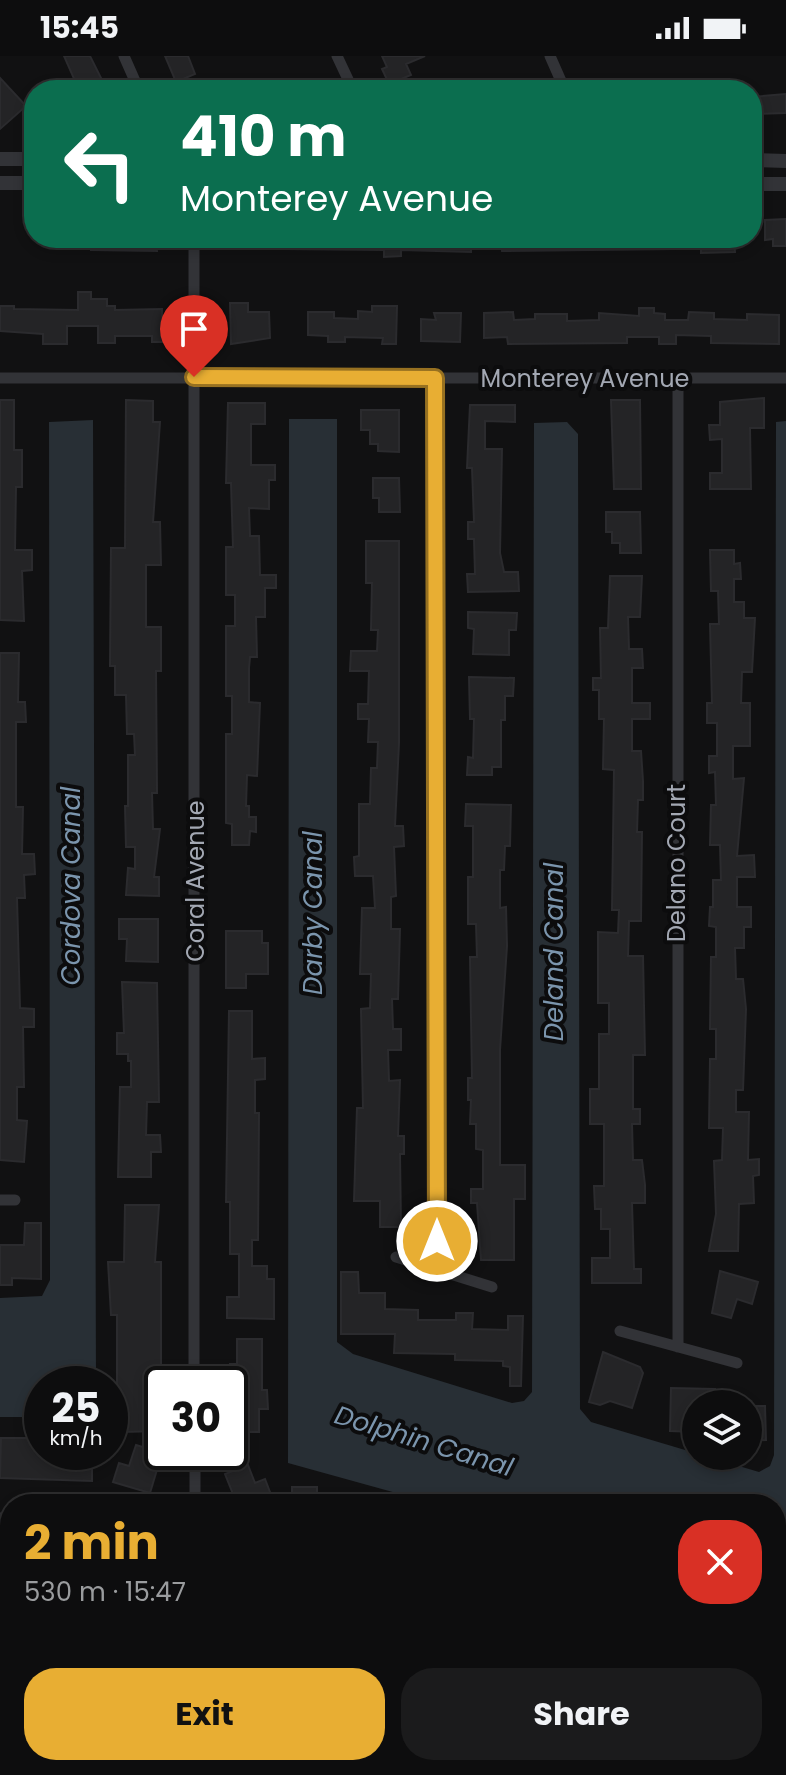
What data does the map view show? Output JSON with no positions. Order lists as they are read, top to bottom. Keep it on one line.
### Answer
{"streets":{"street":["Monterey Avenue","Delano Court","Coral Avenue"]},"crossings":[["Monterey Avenue","Delano Court"],["Monterey Avenue","Coral Avenue"]],"water":["Cordova Canal","Darby Canal","Deland Canal","Dolphin Canal"],"page":{"status":"15:45","turn":["410 m","Monterey Avenue"],"speed":"25 km/h","limit":"30","heading":["2 min","530 m · 15:47"],"buttons":["Exit","Share"]}}
